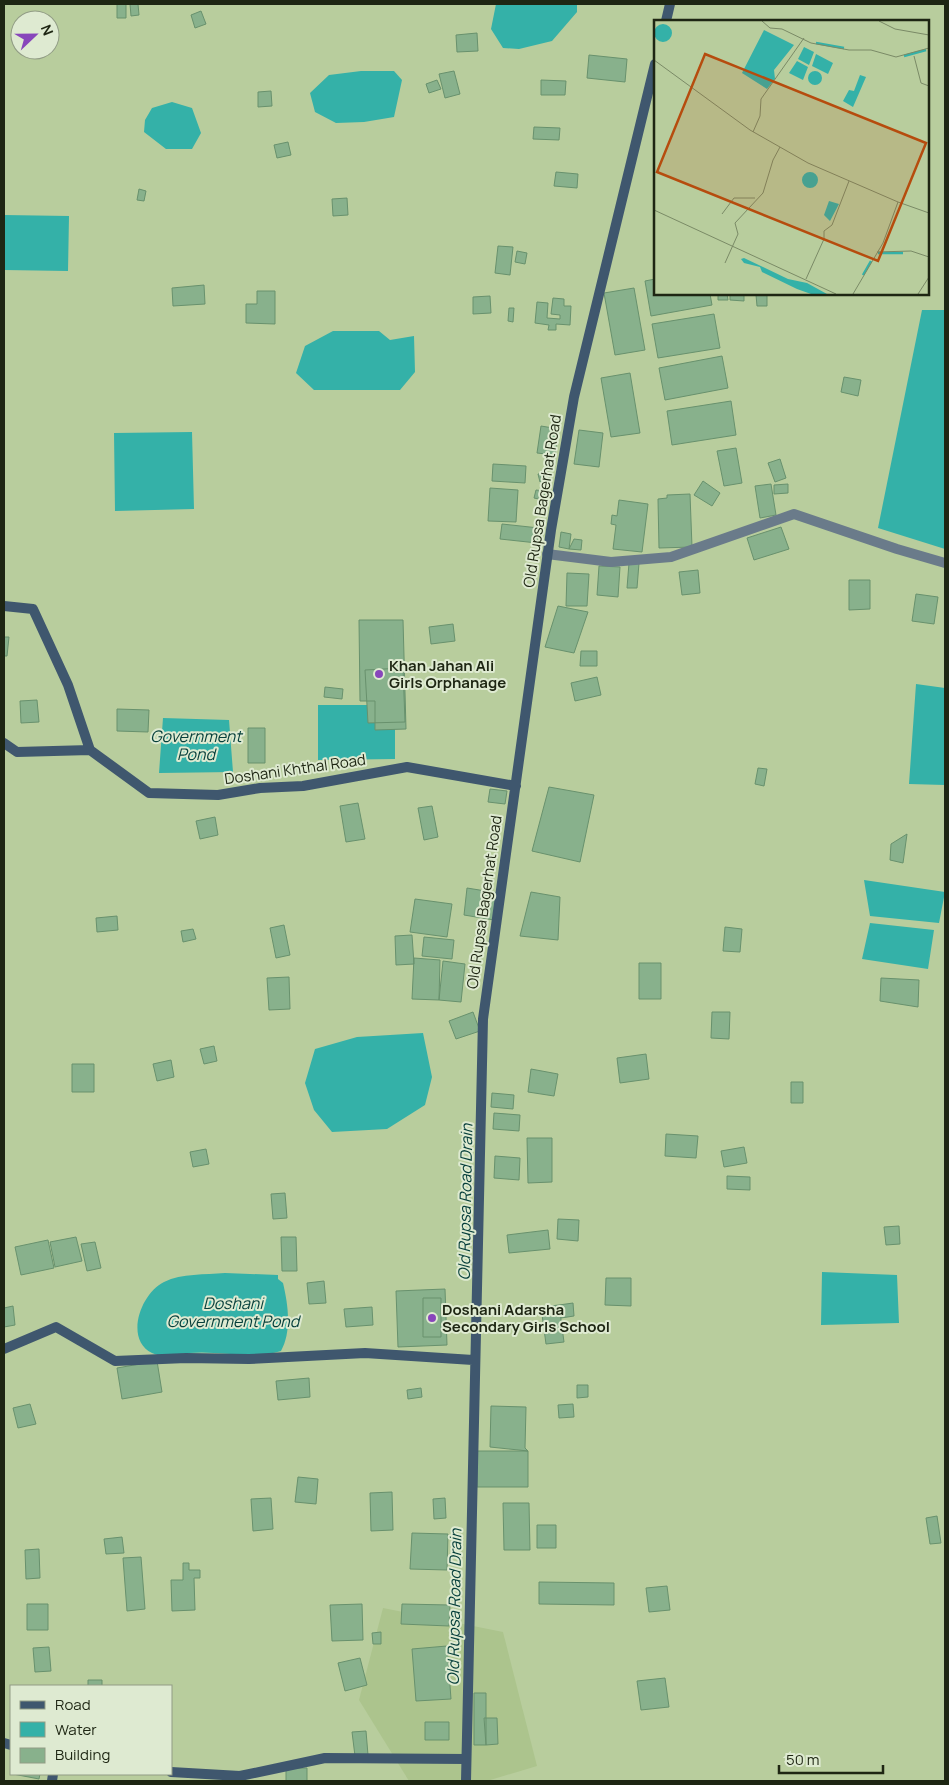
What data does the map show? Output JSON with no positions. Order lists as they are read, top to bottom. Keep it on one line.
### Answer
{"streets":{"street":["Old Rupsa Bagerhat Road","Doshani Khthal Road"]},"crossings":[["Old Rupsa Bagerhat Road","Doshani Khthal Road"]],"water":["Government Pond","Old Rupsa Road Drain","Doshani Government Pond"],"places":["Khan Jahan Ali Girls Orphanage","Doshani Adarsha Secondary Girls School"],"legend":["Road","Water","Building"],"scale_bar":"50 m","north":"right"}
